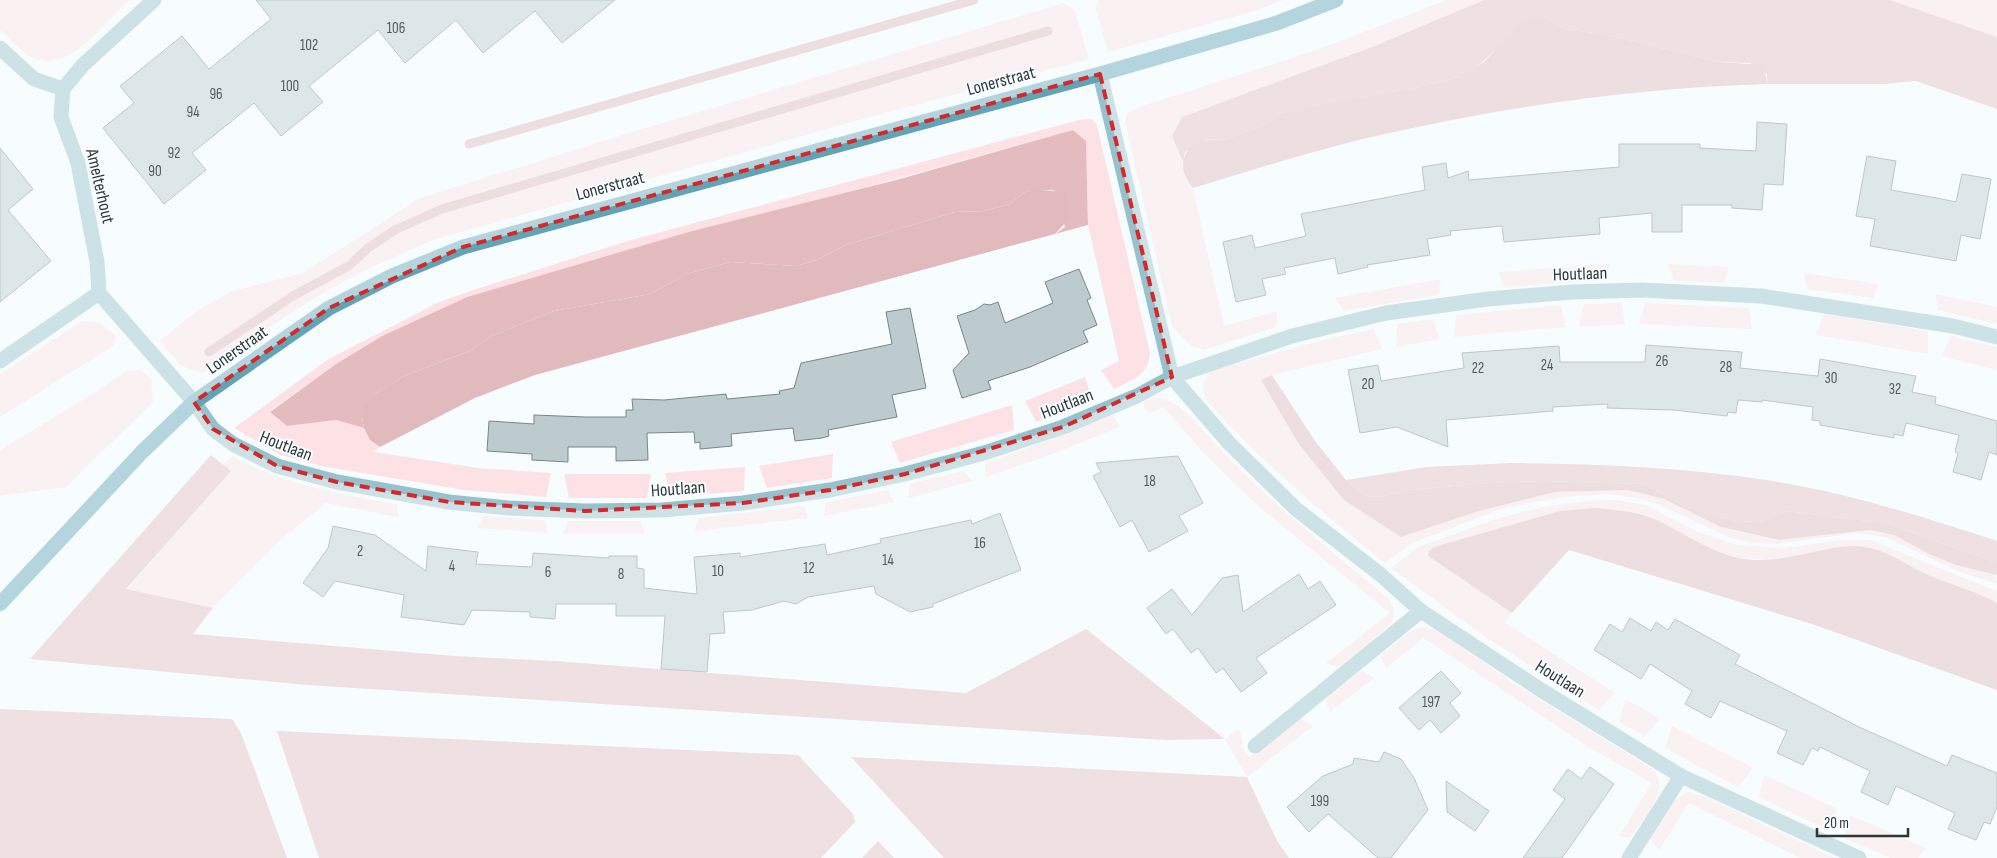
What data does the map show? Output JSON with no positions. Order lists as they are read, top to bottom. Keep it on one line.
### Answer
{"streets":{"street":["Lonerstraat","Amelterhout","Houtlaan"]},"crossings":[["Lonerstraat","Houtlaan"]],"house_numbers":["106","102","100","96","94","92","90","26","24","28","22","30","20","32","18","16","2","14","4","12","10","6","8","197","199"],"scale_bar":"20 m"}
